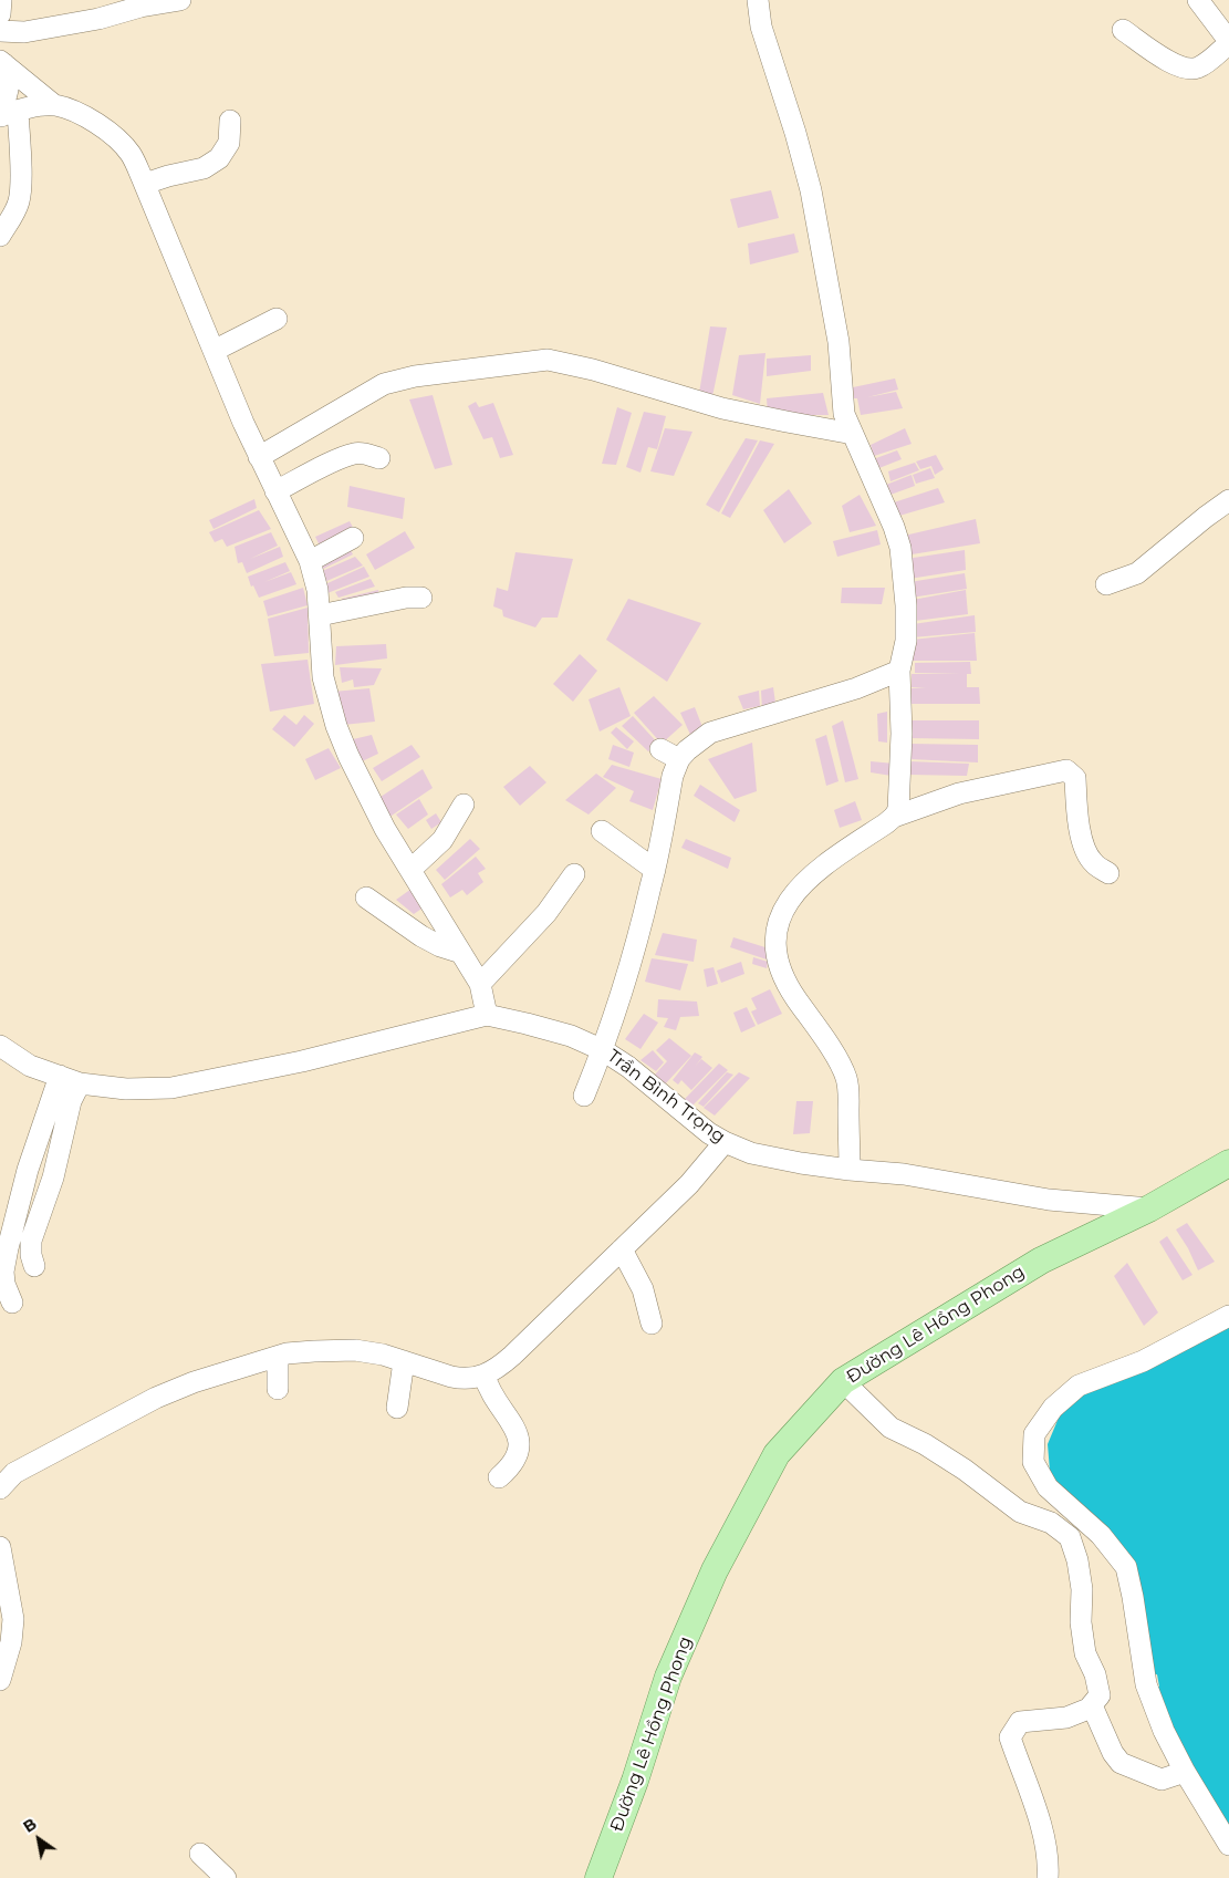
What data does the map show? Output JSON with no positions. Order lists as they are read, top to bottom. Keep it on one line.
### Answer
{"streets":{"main road":["Đường Lê Hồng Phong"],"street":["Trần Bình Trọng"]},"crossings":[["Trần Bình Trọng","Đường Lê Hồng Phong"]],"north":"top left"}
